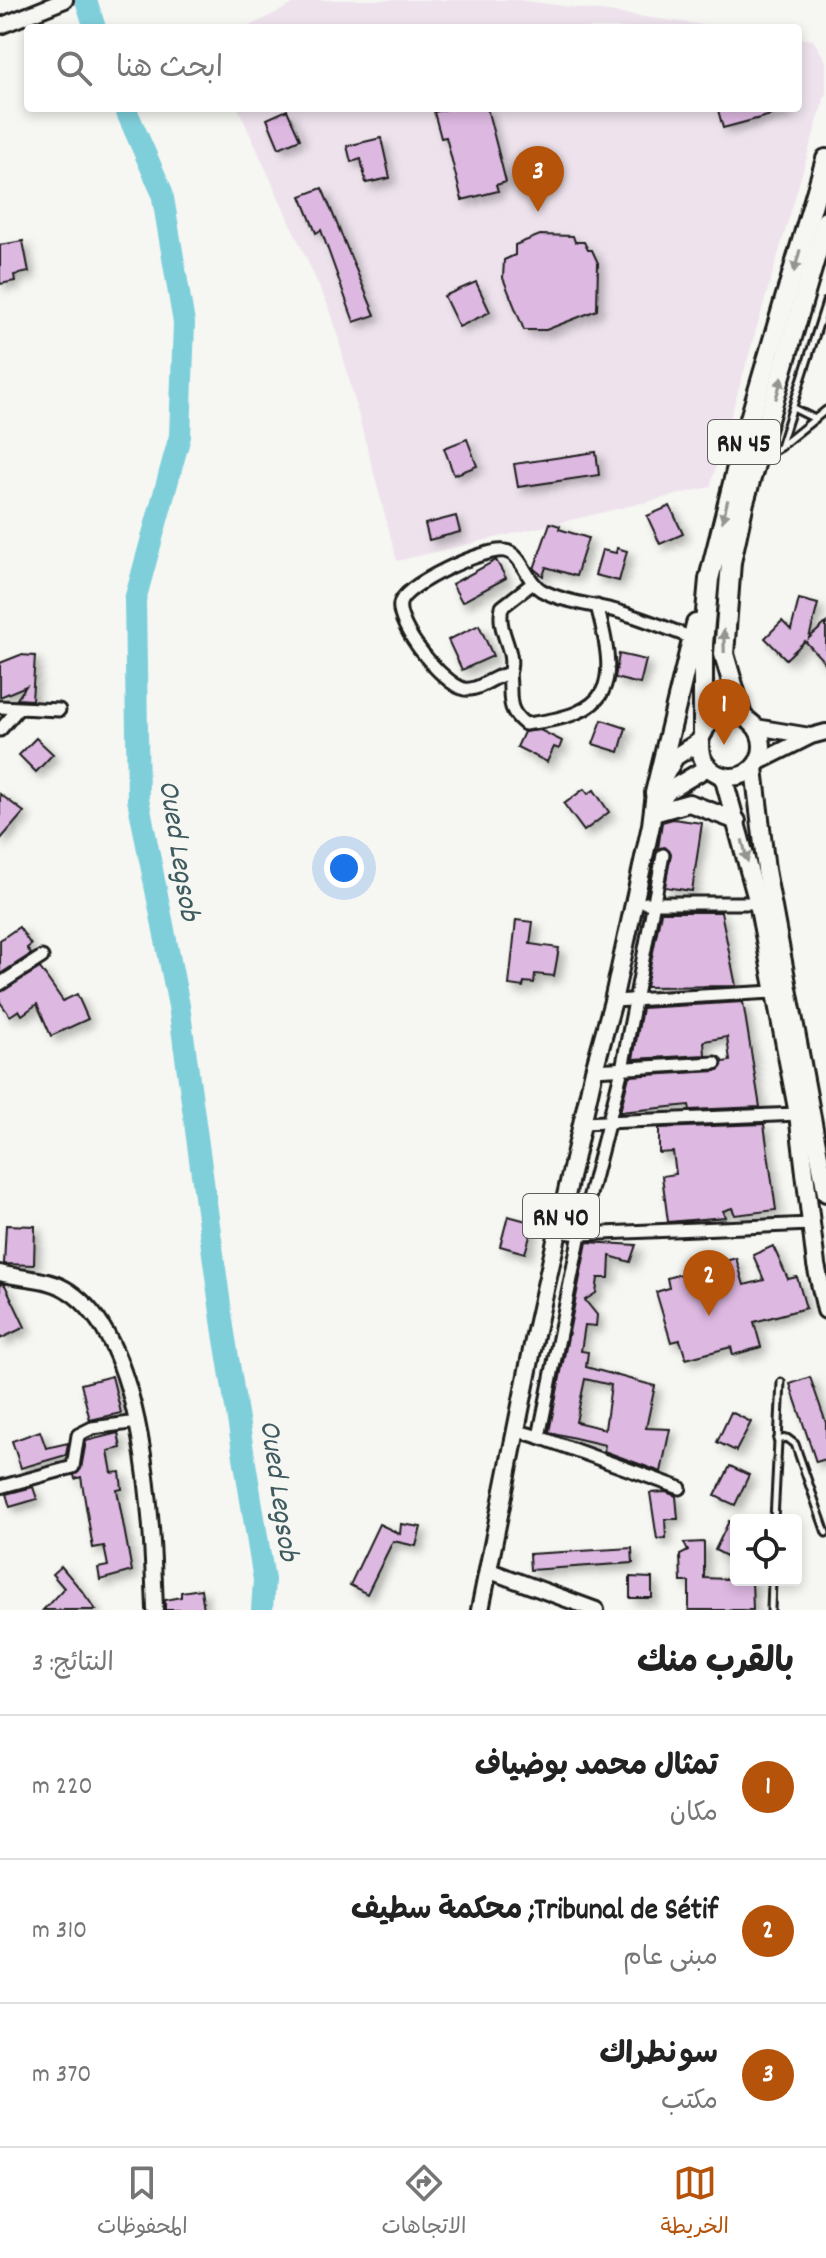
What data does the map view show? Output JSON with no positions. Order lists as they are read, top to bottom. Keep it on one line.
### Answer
{"streets":{"highway":["RN 45","RN 40"]},"crossings":[["RN 45","RN 40"]],"water":["Oued Legsob"],"page":{"search":"ابحث هنا","pins":["3","1","2"],"heading":["بالقرب منك","النتائج: 3"],"list":[{"mark":"1","name":"تمثال محمد بوضياف","note":"مكان","value":"220 m"},{"mark":"2","name":"Tribunal de Sétif; محكمة سطيف","note":"مبنى عام","value":"310 m"},{"mark":"3","name":"سونطراك","note":"مكتب","value":"370 m"}],"nav":["الخريطة","الاتجاهات","المحفوظات"]}}
